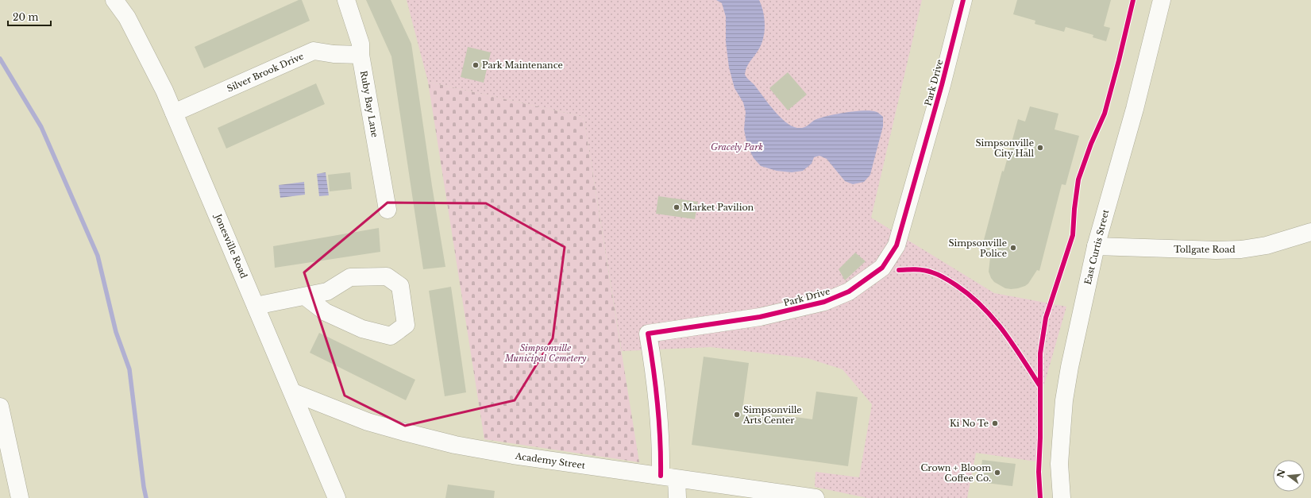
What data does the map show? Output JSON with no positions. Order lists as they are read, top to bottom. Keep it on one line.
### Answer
{"streets":{"street":["Silver Brook Drive","Park Drive","Ruby Bay Lane","Jonesville Road","East Curtis Street","Tollgate Road","Academy Street"]},"crossings":[["Silver Brook Drive","Ruby Bay Lane"],["Silver Brook Drive","Jonesville Road"],["Park Drive","Academy Street"],["Jonesville Road","Academy Street"],["East Curtis Street","Tollgate Road"]],"parks":["Gracely Park","Simpsonville Municipal Cemetery"],"places":["Park Maintenance","Simpsonville City Hall","Market Pavilion","Simpsonville Police","Simpsonville Arts Center","Ki No Te","Crown + Bloom Coffee Co."],"scale_bar":"20 m","north":"left"}
